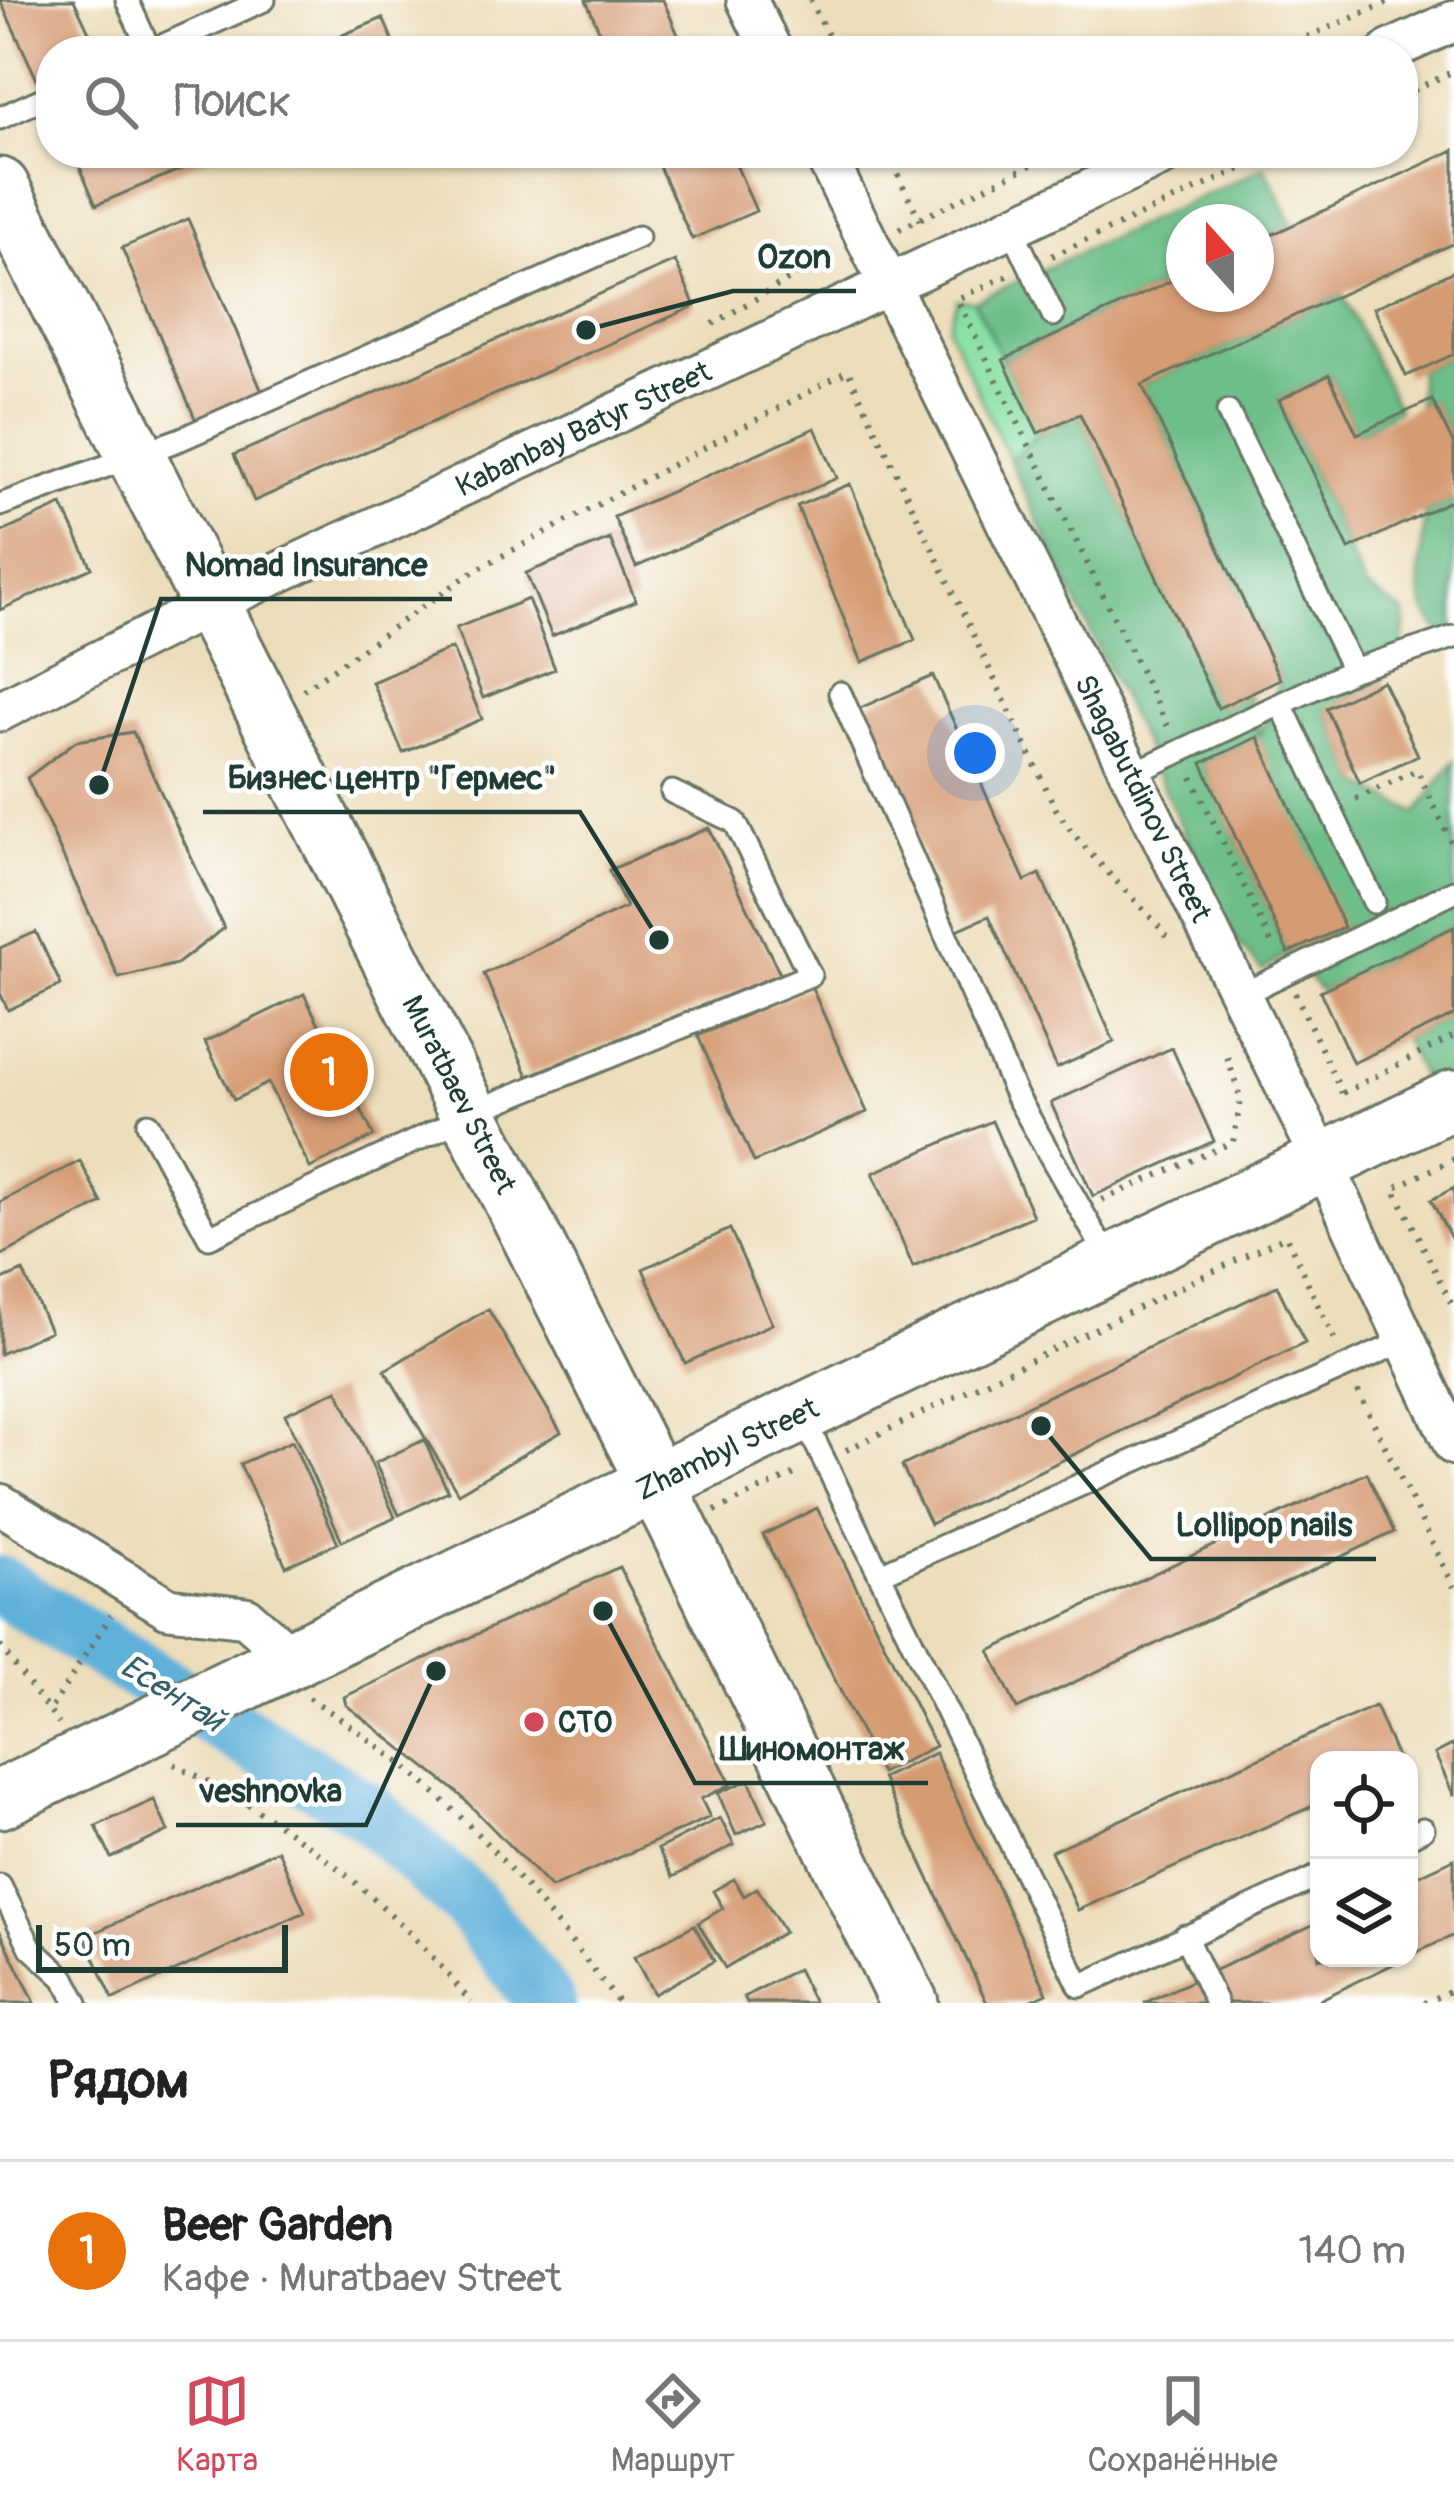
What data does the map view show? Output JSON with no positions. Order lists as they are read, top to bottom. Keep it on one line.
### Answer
{"streets":{"street":["Kabanbay Batyr Street","Shagabutdinov Street","Muratbaev Street","Zhambyl Street"]},"crossings":[["Kabanbay Batyr Street","Shagabutdinov Street"],["Kabanbay Batyr Street","Muratbaev Street"],["Shagabutdinov Street","Zhambyl Street"],["Muratbaev Street","Zhambyl Street"]],"water":["Есентай"],"places":["Ozon","Nomad Insurance","Бизнес центр \"Гермес\"","Lollipop nails","Шиномонтаж","veshnovka","СТО"],"scale_bar":"50 m","north":"top","page":{"search":"Поиск","pins":"1","scale":"50 m","heading":"Рядом","list":[{"mark":"1","name":"Beer Garden","note":"Кафе · Muratbaev Street","value":"140 m"}],"nav":["Карта","Маршрут","Сохранённые"]}}
